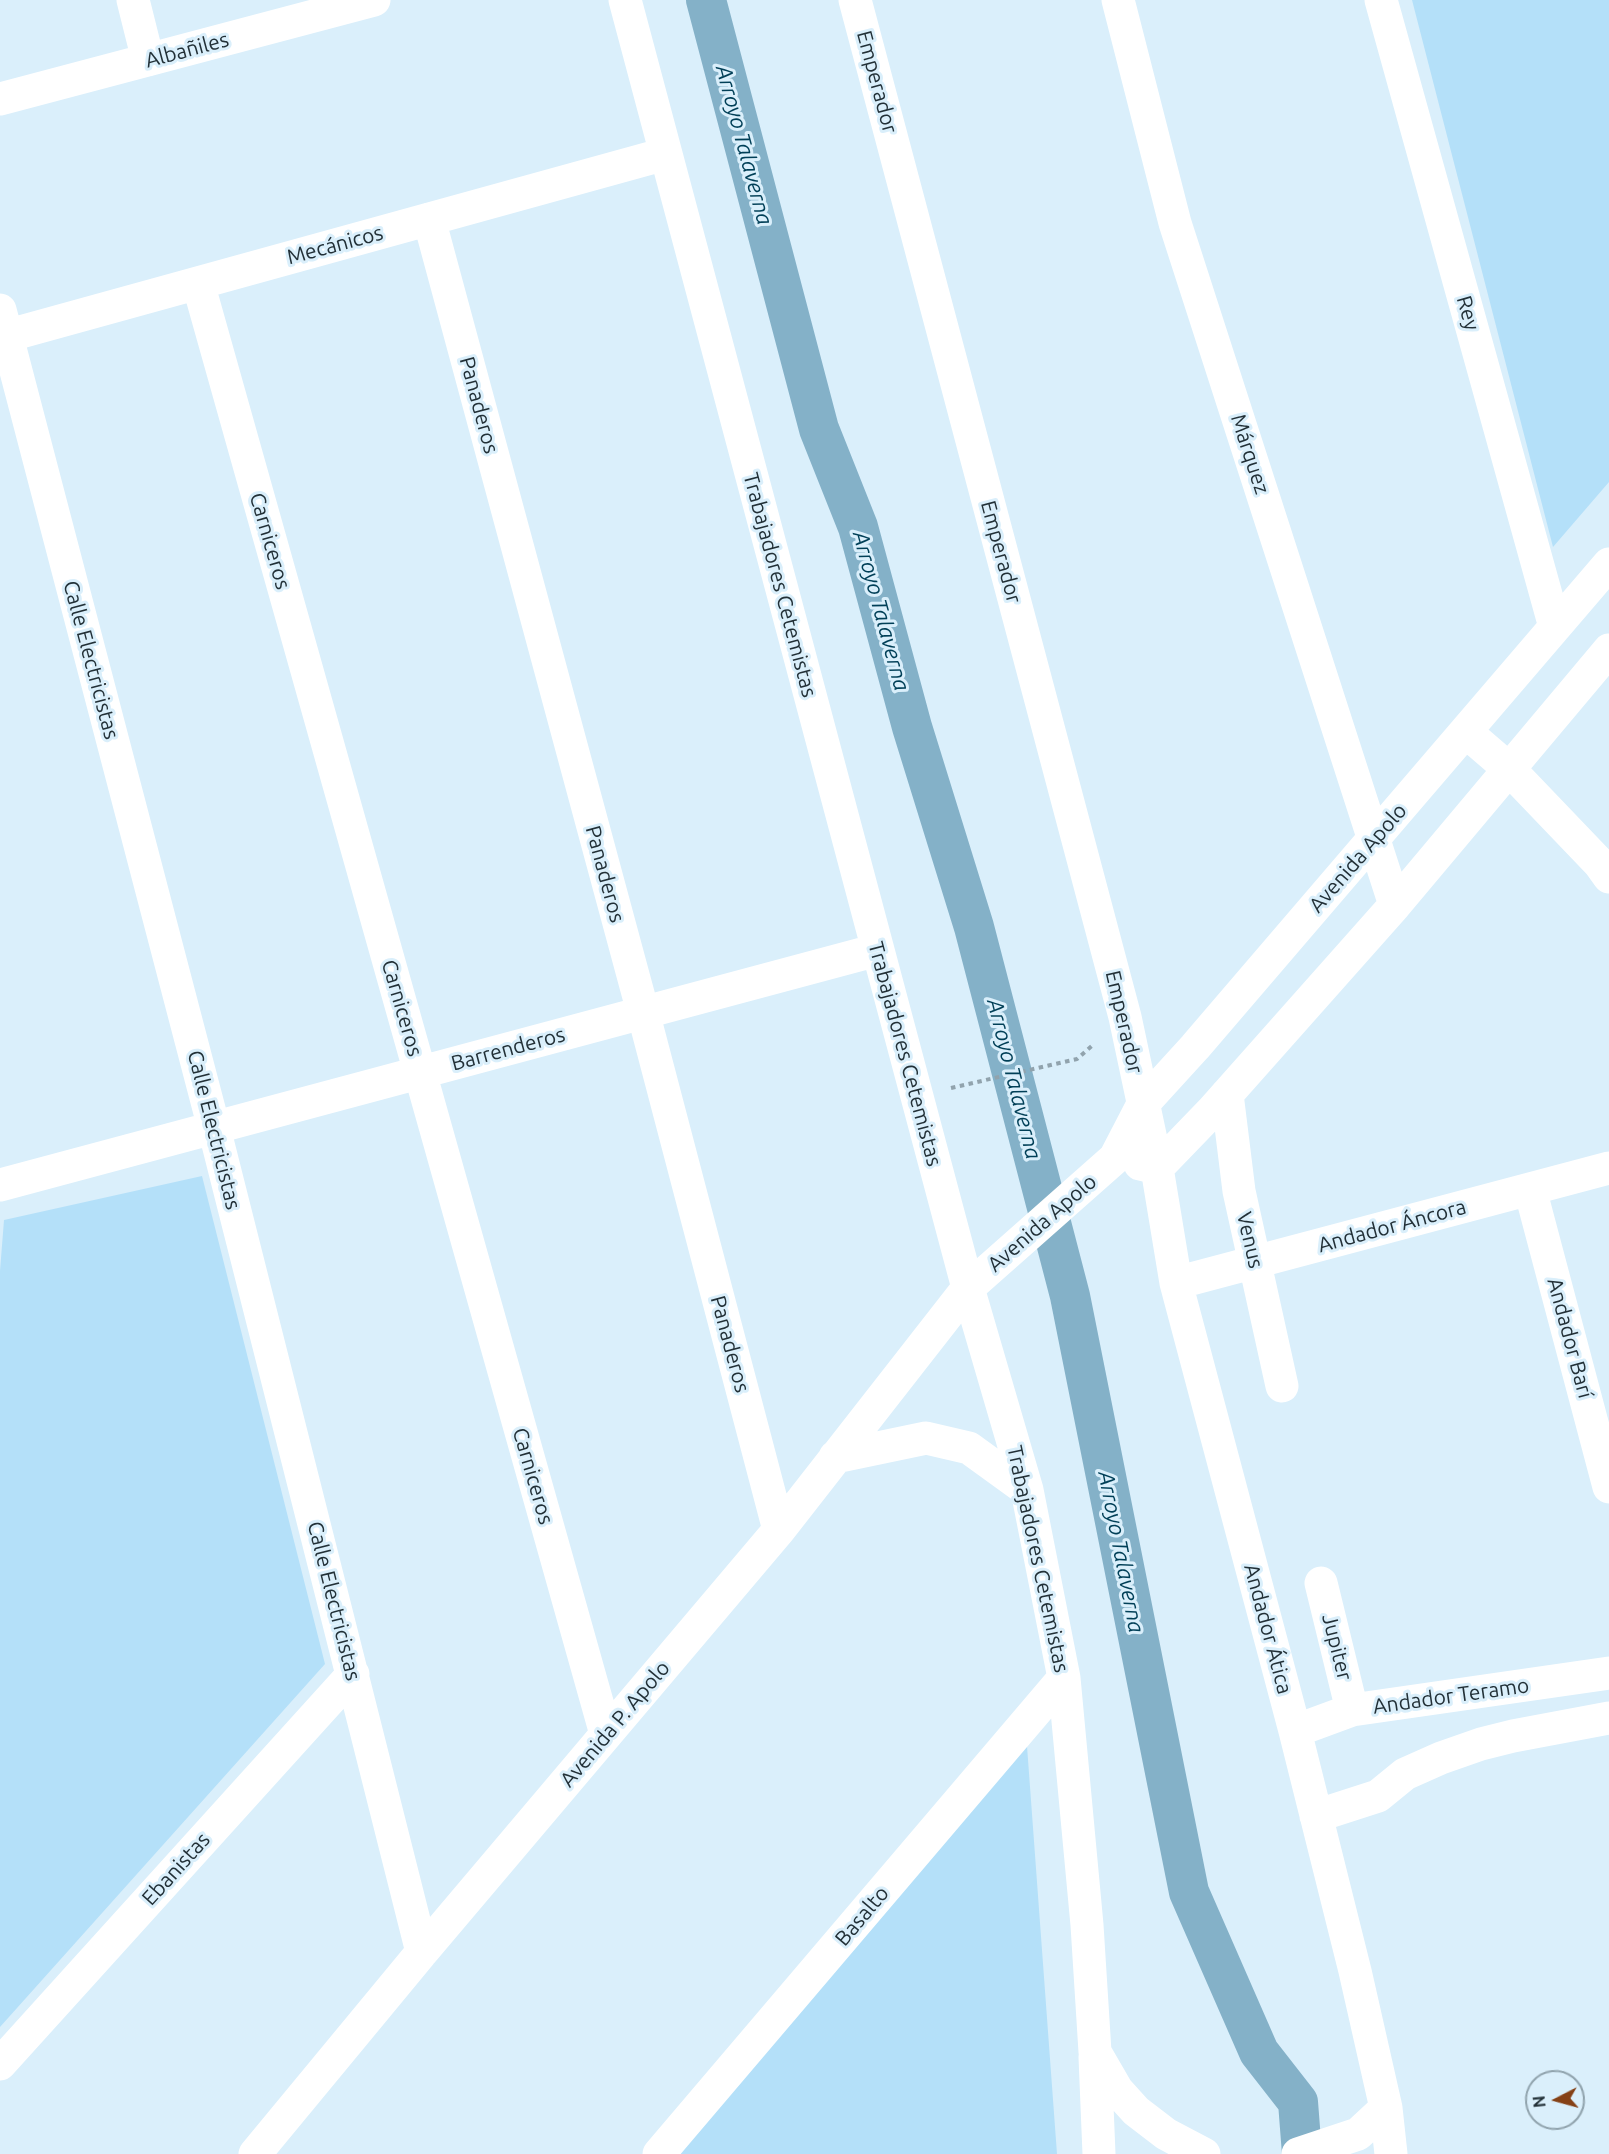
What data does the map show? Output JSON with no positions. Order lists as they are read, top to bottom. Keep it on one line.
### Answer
{"streets":{"street":["Albañiles","Emperador","Mecánicos","Rey","Panaderos","Márquez","Carniceros","Trabajadores Cetemistas","Calle Electricistas","Avenida Apolo","Barrenderos","Andador Áncora","Venus","Andador Barí","Andador Ática","Jupiter","Andador Teramo","Avenida P. Apolo","Ebanistas","Basalto"]},"crossings":[["Emperador","Avenida Apolo"],["Emperador","Andador Ática"],["Mecánicos","Panaderos"],["Mecánicos","Carniceros"],["Mecánicos","Trabajadores Cetemistas"],["Mecánicos","Calle Electricistas"],["Rey","Avenida Apolo"],["Panaderos","Barrenderos"],["Panaderos","Avenida P. Apolo"],["Márquez","Avenida Apolo"],["Carniceros","Barrenderos"],["Carniceros","Avenida P. Apolo"],["Trabajadores Cetemistas","Avenida Apolo"],["Trabajadores Cetemistas","Barrenderos"],["Trabajadores Cetemistas","Avenida P. Apolo"],["Trabajadores Cetemistas","Basalto"],["Calle Electricistas","Barrenderos"],["Calle Electricistas","Avenida P. Apolo"],["Calle Electricistas","Ebanistas"],["Avenida Apolo","Andador Ática"],["Avenida Apolo","Avenida P. Apolo"],["Andador Áncora","Venus"],["Andador Áncora","Andador Barí"],["Andador Áncora","Andador Ática"],["Andador Ática","Andador Teramo"],["Jupiter","Andador Teramo"]],"water":["Arroyo Talaverna"],"north":"left"}
